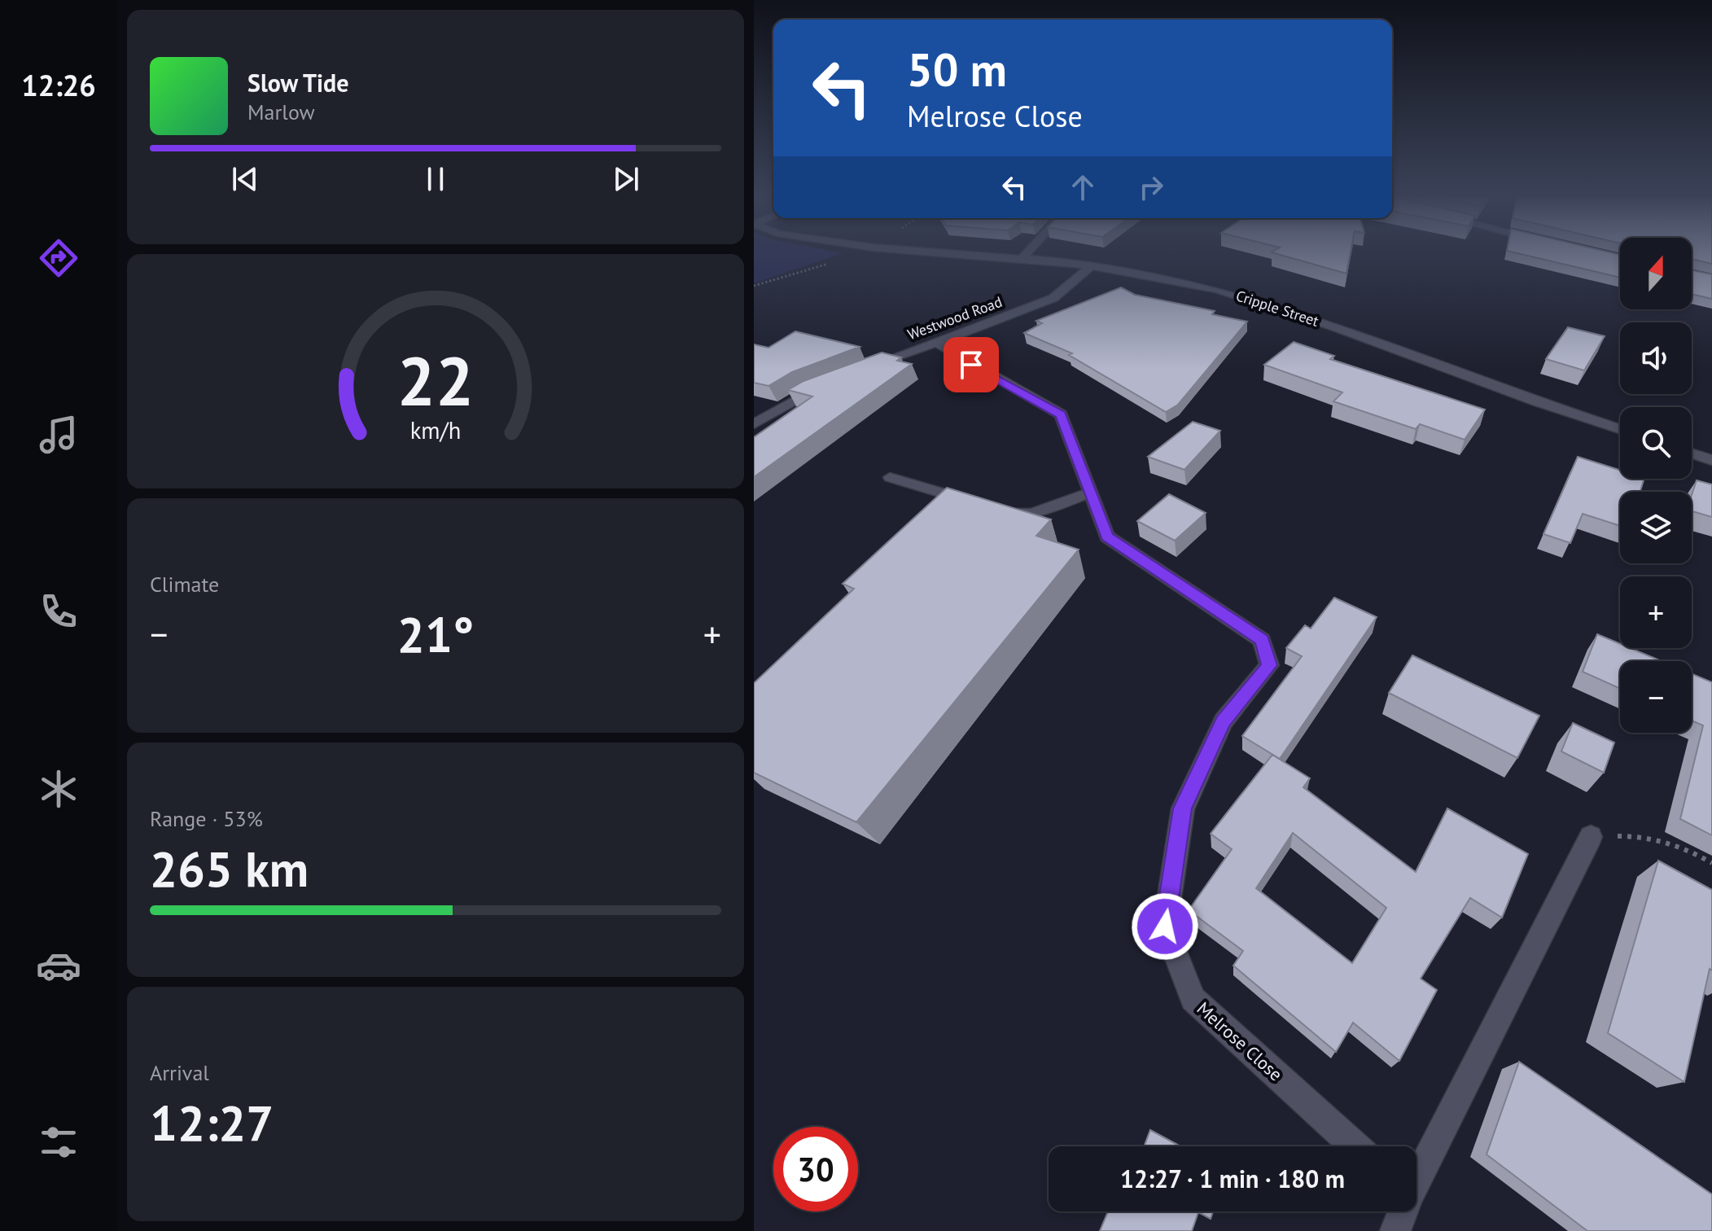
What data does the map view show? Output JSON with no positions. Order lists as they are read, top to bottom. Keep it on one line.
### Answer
{"streets":{"street":["Cripple Street","Westwood Road","Melrose Close"]},"crossings":[["Cripple Street","Westwood Road"],["Westwood Road","Melrose Close"]],"north":"top","page":{"tabs":"12:26","turn":["50 m","Melrose Close"],"song":["Slow Tide","Marlow"],"map_buttons":["+","−"],"tile":["Climate",["Range · 53%","265 km"],["Arrival","12:27"]],"heat":["−","21°","+"],"limit":"30","trip":"12:27 · 1 min · 180 m","gauge":["22","km/h"]}}
